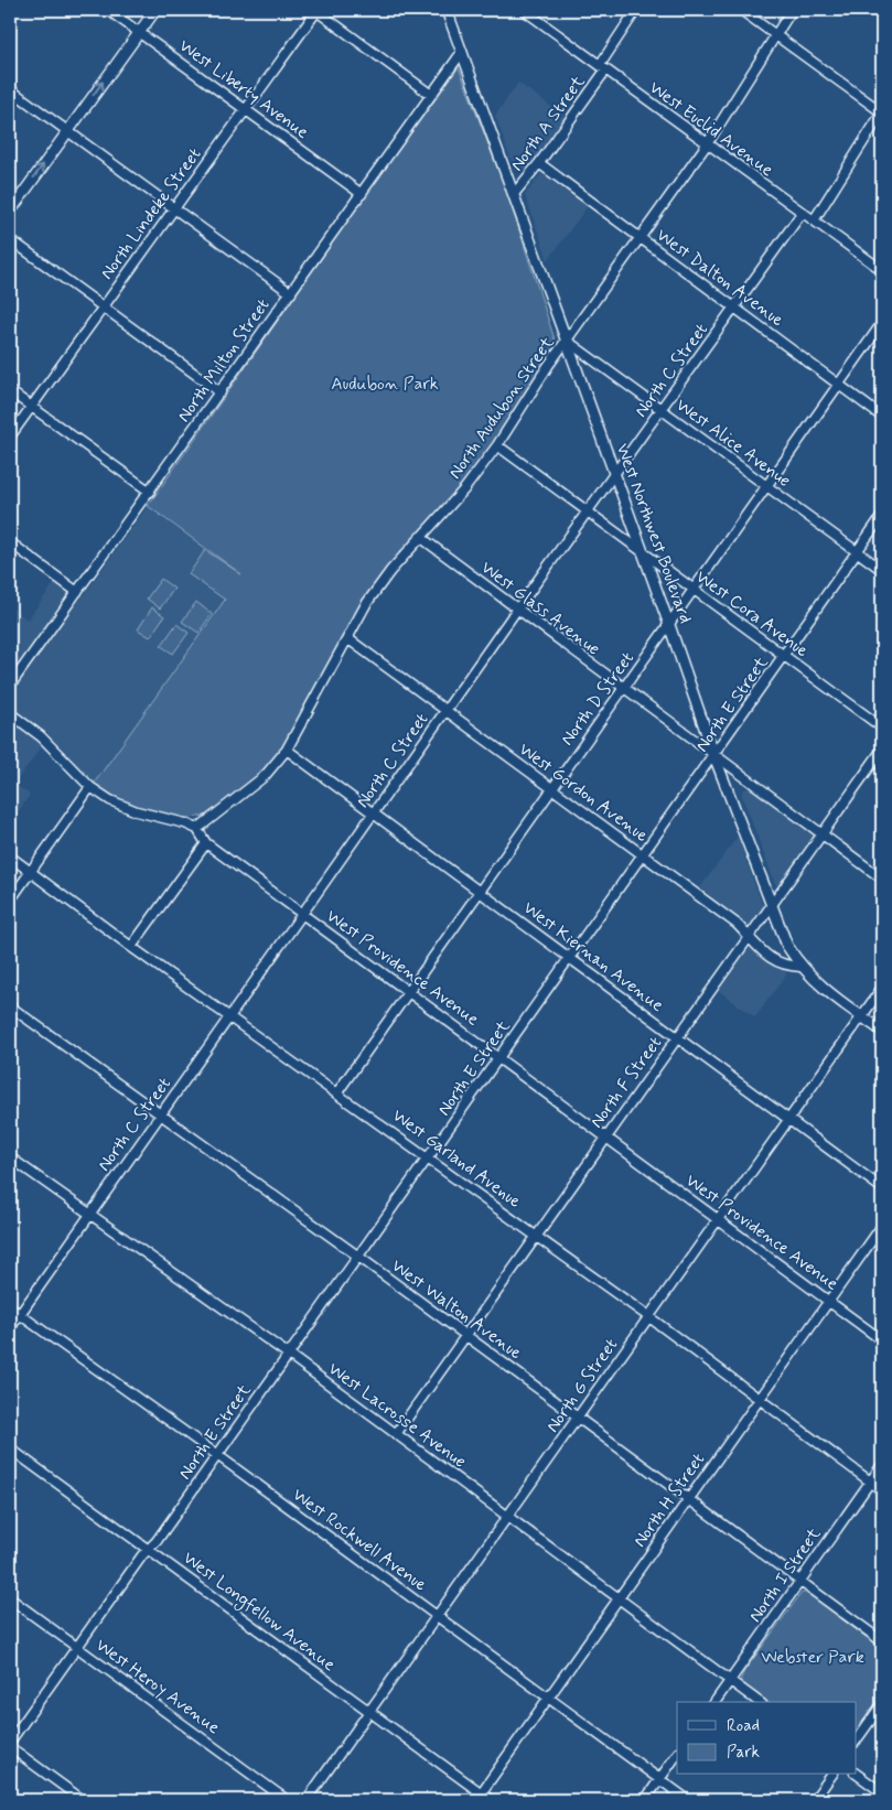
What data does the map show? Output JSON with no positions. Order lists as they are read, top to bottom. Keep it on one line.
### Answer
{"streets":{"main road":["West Northwest Boulevard"],"street":["West Liberty Avenue","North A Street","West Euclid Avenue","North Lindeke Street","West Dalton Avenue","North Milton Street","North C Street","North Audubon Street","West Alice Avenue","West Glass Avenue","West Cora Avenue","North D Street","North E Street","West Gordon Avenue","West Kiernan Avenue","West Providence Avenue","North F Street","West Garland Avenue","West Walton Avenue","North G Street","West Lacrosse Avenue","North H Street","West Rockwell Avenue","North I Street","West Longfellow Avenue","West Heroy Avenue"]},"crossings":[["West Liberty Avenue","North Lindeke Street"],["West Liberty Avenue","North Milton Street"],["North A Street","West Euclid Avenue"],["North A Street","West Dalton Avenue"],["North A Street","West Northwest Boulevard"],["West Euclid Avenue","North C Street"],["West Euclid Avenue","North Audubon Street"],["West Dalton Avenue","North C Street"],["West Dalton Avenue","North Audubon Street"],["West Dalton Avenue","North D Street"],["North Milton Street","West Northwest Boulevard"],["North C Street","West Alice Avenue"],["North C Street","West Northwest Boulevard"],["North C Street","West Glass Avenue"],["North C Street","West Cora Avenue"],["North C Street","West Gordon Avenue"],["North C Street","West Kiernan Avenue"],["North C Street","West Providence Avenue"],["North C Street","West Garland Avenue"],["North C Street","West Walton Avenue"],["North C Street","West Lacrosse Avenue"],["North C Street","West Rockwell Avenue"],["North Audubon Street","West Alice Avenue"],["North Audubon Street","West Northwest Boulevard"],["North Audubon Street","West Glass Avenue"],["North Audubon Street","West Cora Avenue"],["North Audubon Street","West Gordon Avenue"],["North Audubon Street","West Kiernan Avenue"],["North Audubon Street","West Providence Avenue"],["West Alice Avenue","West Northwest Boulevard"],["West Alice Avenue","North D Street"],["West Alice Avenue","North E Street"],["West Northwest Boulevard","West Glass Avenue"],["West Northwest Boulevard","West Cora Avenue"],["West Northwest Boulevard","North D Street"],["West Northwest Boulevard","North E Street"],["West Northwest Boulevard","West Gordon Avenue"],["West Northwest Boulevard","North F Street"],["West Northwest Boulevard","North G Street"],["West Glass Avenue","North D Street"],["West Glass Avenue","North E Street"],["West Glass Avenue","North F Street"],["West Cora Avenue","North D Street"],["West Cora Avenue","North E Street"],["North D Street","West Gordon Avenue"],["North D Street","West Kiernan Avenue"],["North D Street","West Providence Avenue"],["North D Street","West Garland Avenue"],["North E Street","West Gordon Avenue"],["North E Street","West Kiernan Avenue"],["North E Street","West Providence Avenue"],["North E Street","West Garland Avenue"],["North E Street","West Walton Avenue"],["North E Street","West Lacrosse Avenue"],["North E Street","West Rockwell Avenue"],["North E Street","West Longfellow Avenue"],["North E Street","West Heroy Avenue"],["West Gordon Avenue","North F Street"],["West Kiernan Avenue","North F Street"],["West Kiernan Avenue","North G Street"],["West Providence Avenue","North F Street"],["West Providence Avenue","North G Street"],["West Providence Avenue","North H Street"],["North F Street","West Garland Avenue"],["North F Street","West Walton Avenue"],["North F Street","West Lacrosse Avenue"],["West Garland Avenue","North G Street"],["West Garland Avenue","North H Street"],["West Garland Avenue","North I Street"],["West Walton Avenue","North G Street"],["West Walton Avenue","North H Street"],["West Walton Avenue","North I Street"],["North G Street","West Lacrosse Avenue"],["North G Street","West Rockwell Avenue"],["North G Street","West Longfellow Avenue"],["West Lacrosse Avenue","North H Street"],["West Lacrosse Avenue","North I Street"],["North H Street","West Rockwell Avenue"],["North H Street","West Longfellow Avenue"]],"parks":["Audubon Park","Webster Park"],"legend":["Road","Park"]}
